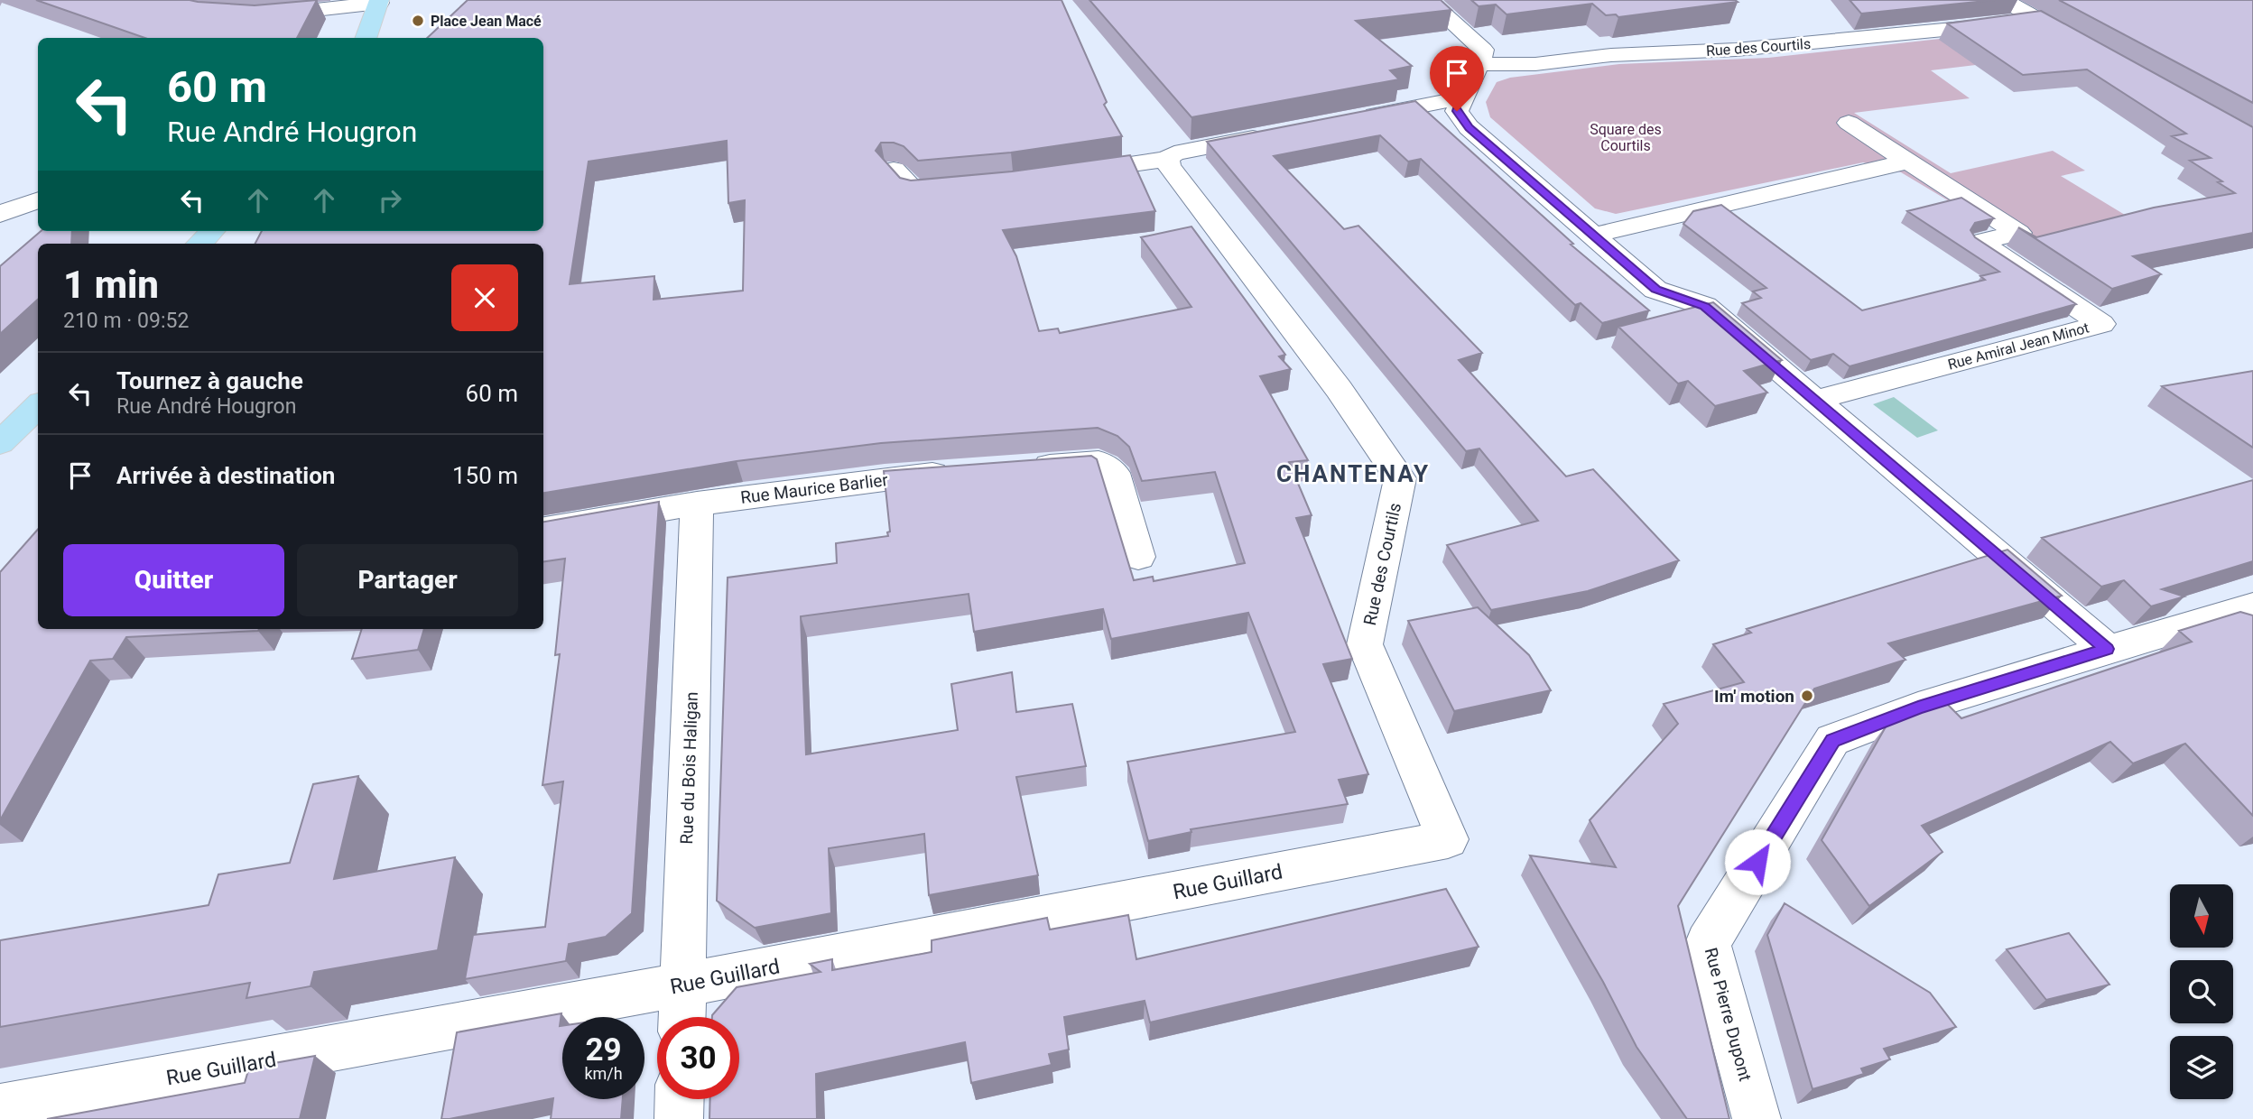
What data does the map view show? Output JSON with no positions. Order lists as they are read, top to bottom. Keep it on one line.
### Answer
{"streets":{"street":["Rue des Courtils","Rue Amiral Jean Minot","Rue Maurice Barlier","Rue du Bois Haligan","Rue Guillard","Rue Pierre Dupont"]},"crossings":[["Rue des Courtils","Rue Guillard"],["Rue Maurice Barlier","Rue du Bois Haligan"],["Rue du Bois Haligan","Rue Guillard"]],"districts":["CHANTENAY"],"parks":["Square des Courtils"],"places":["Place Jean Macé","Im' motion"],"north":"bottom","page":{"turn":["60 m","Rue André Hougron"],"heading":["1 min","210 m · 09:52"],"list":[{"name":"Tournez à gauche","note":"Rue André Hougron","value":"60 m"},{"name":"Arrivée à destination","value":"150 m"}],"buttons":["Quitter","Partager"],"speed":"29 km/h","limit":"30"}}
